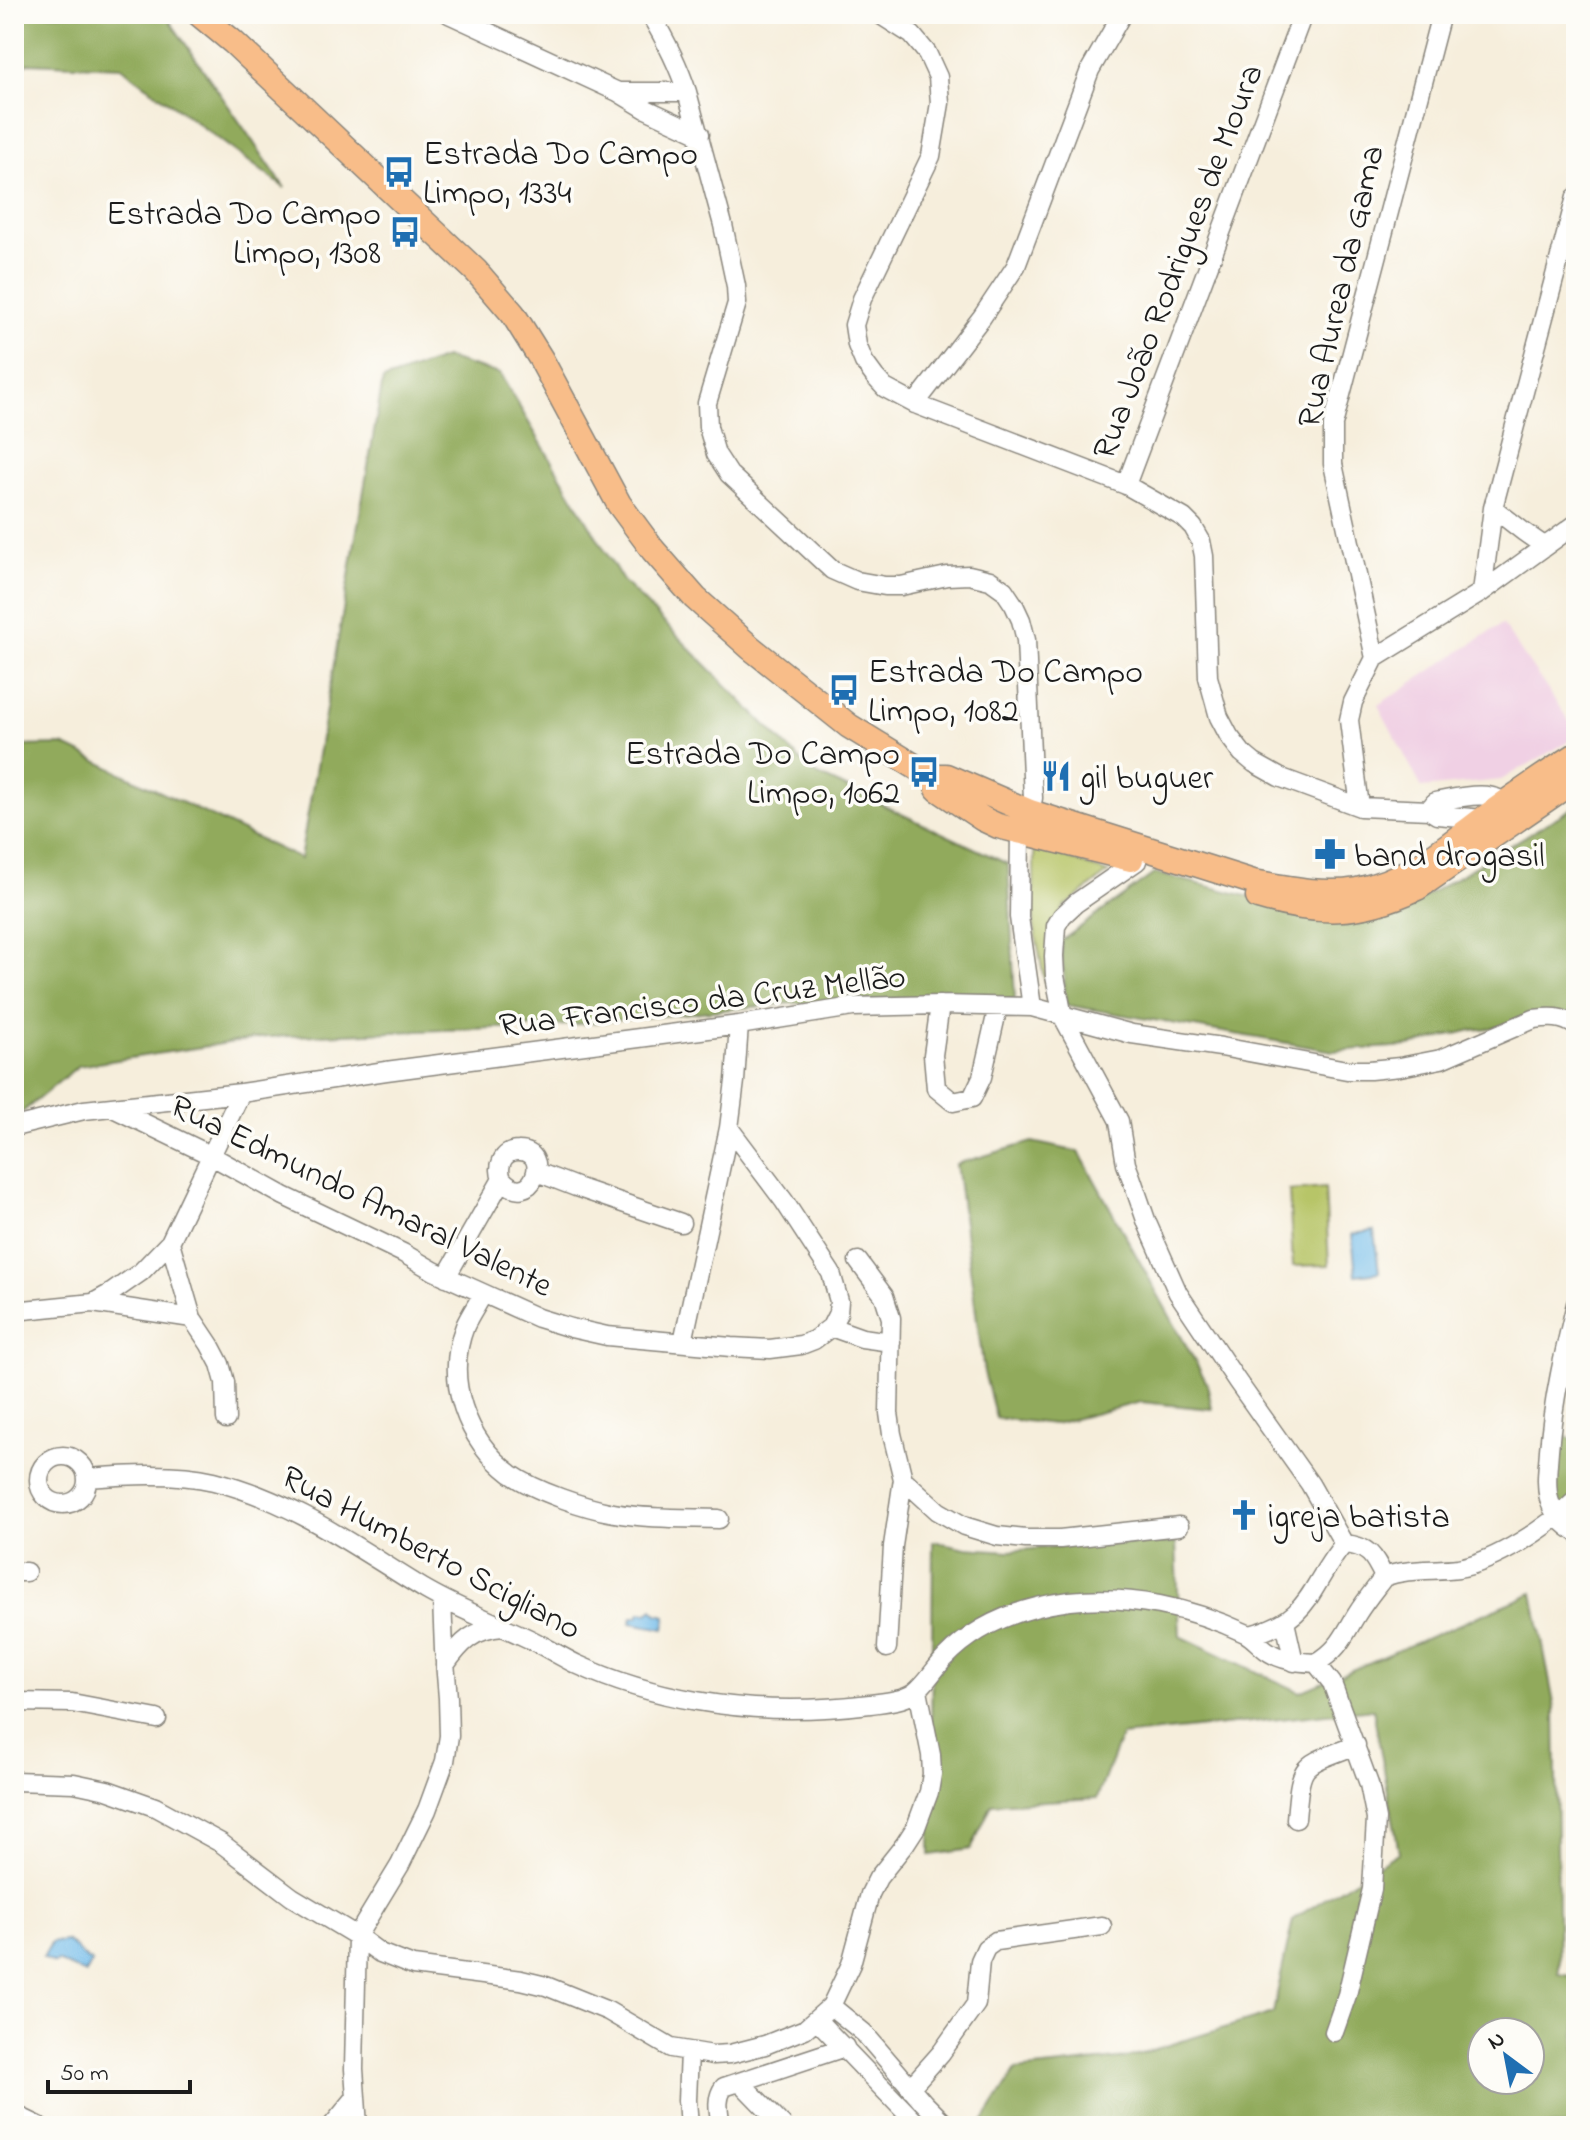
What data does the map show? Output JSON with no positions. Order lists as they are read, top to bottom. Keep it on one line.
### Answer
{"streets":{"street":["Rua João Rodrigues de Moura","Rua Aurea da Gama","Rua Francisco da Cruz Mellão","Rua Edmundo Amaral Valente","Rua Humberto Scigliano"]},"crossings":[["Rua Francisco da Cruz Mellão","Rua Edmundo Amaral Valente"]],"places":{"bus stop":["Estrada Do Campo Limpo, 1334","Estrada Do Campo Limpo, 1308","Estrada Do Campo Limpo, 1082","Estrada Do Campo Limpo, 1062"],"restaurant":["gil buguer"],"pharmacy":["band drogasil"],"church":["igreja batista"]},"scale_bar":"50 m","north":"top left"}
